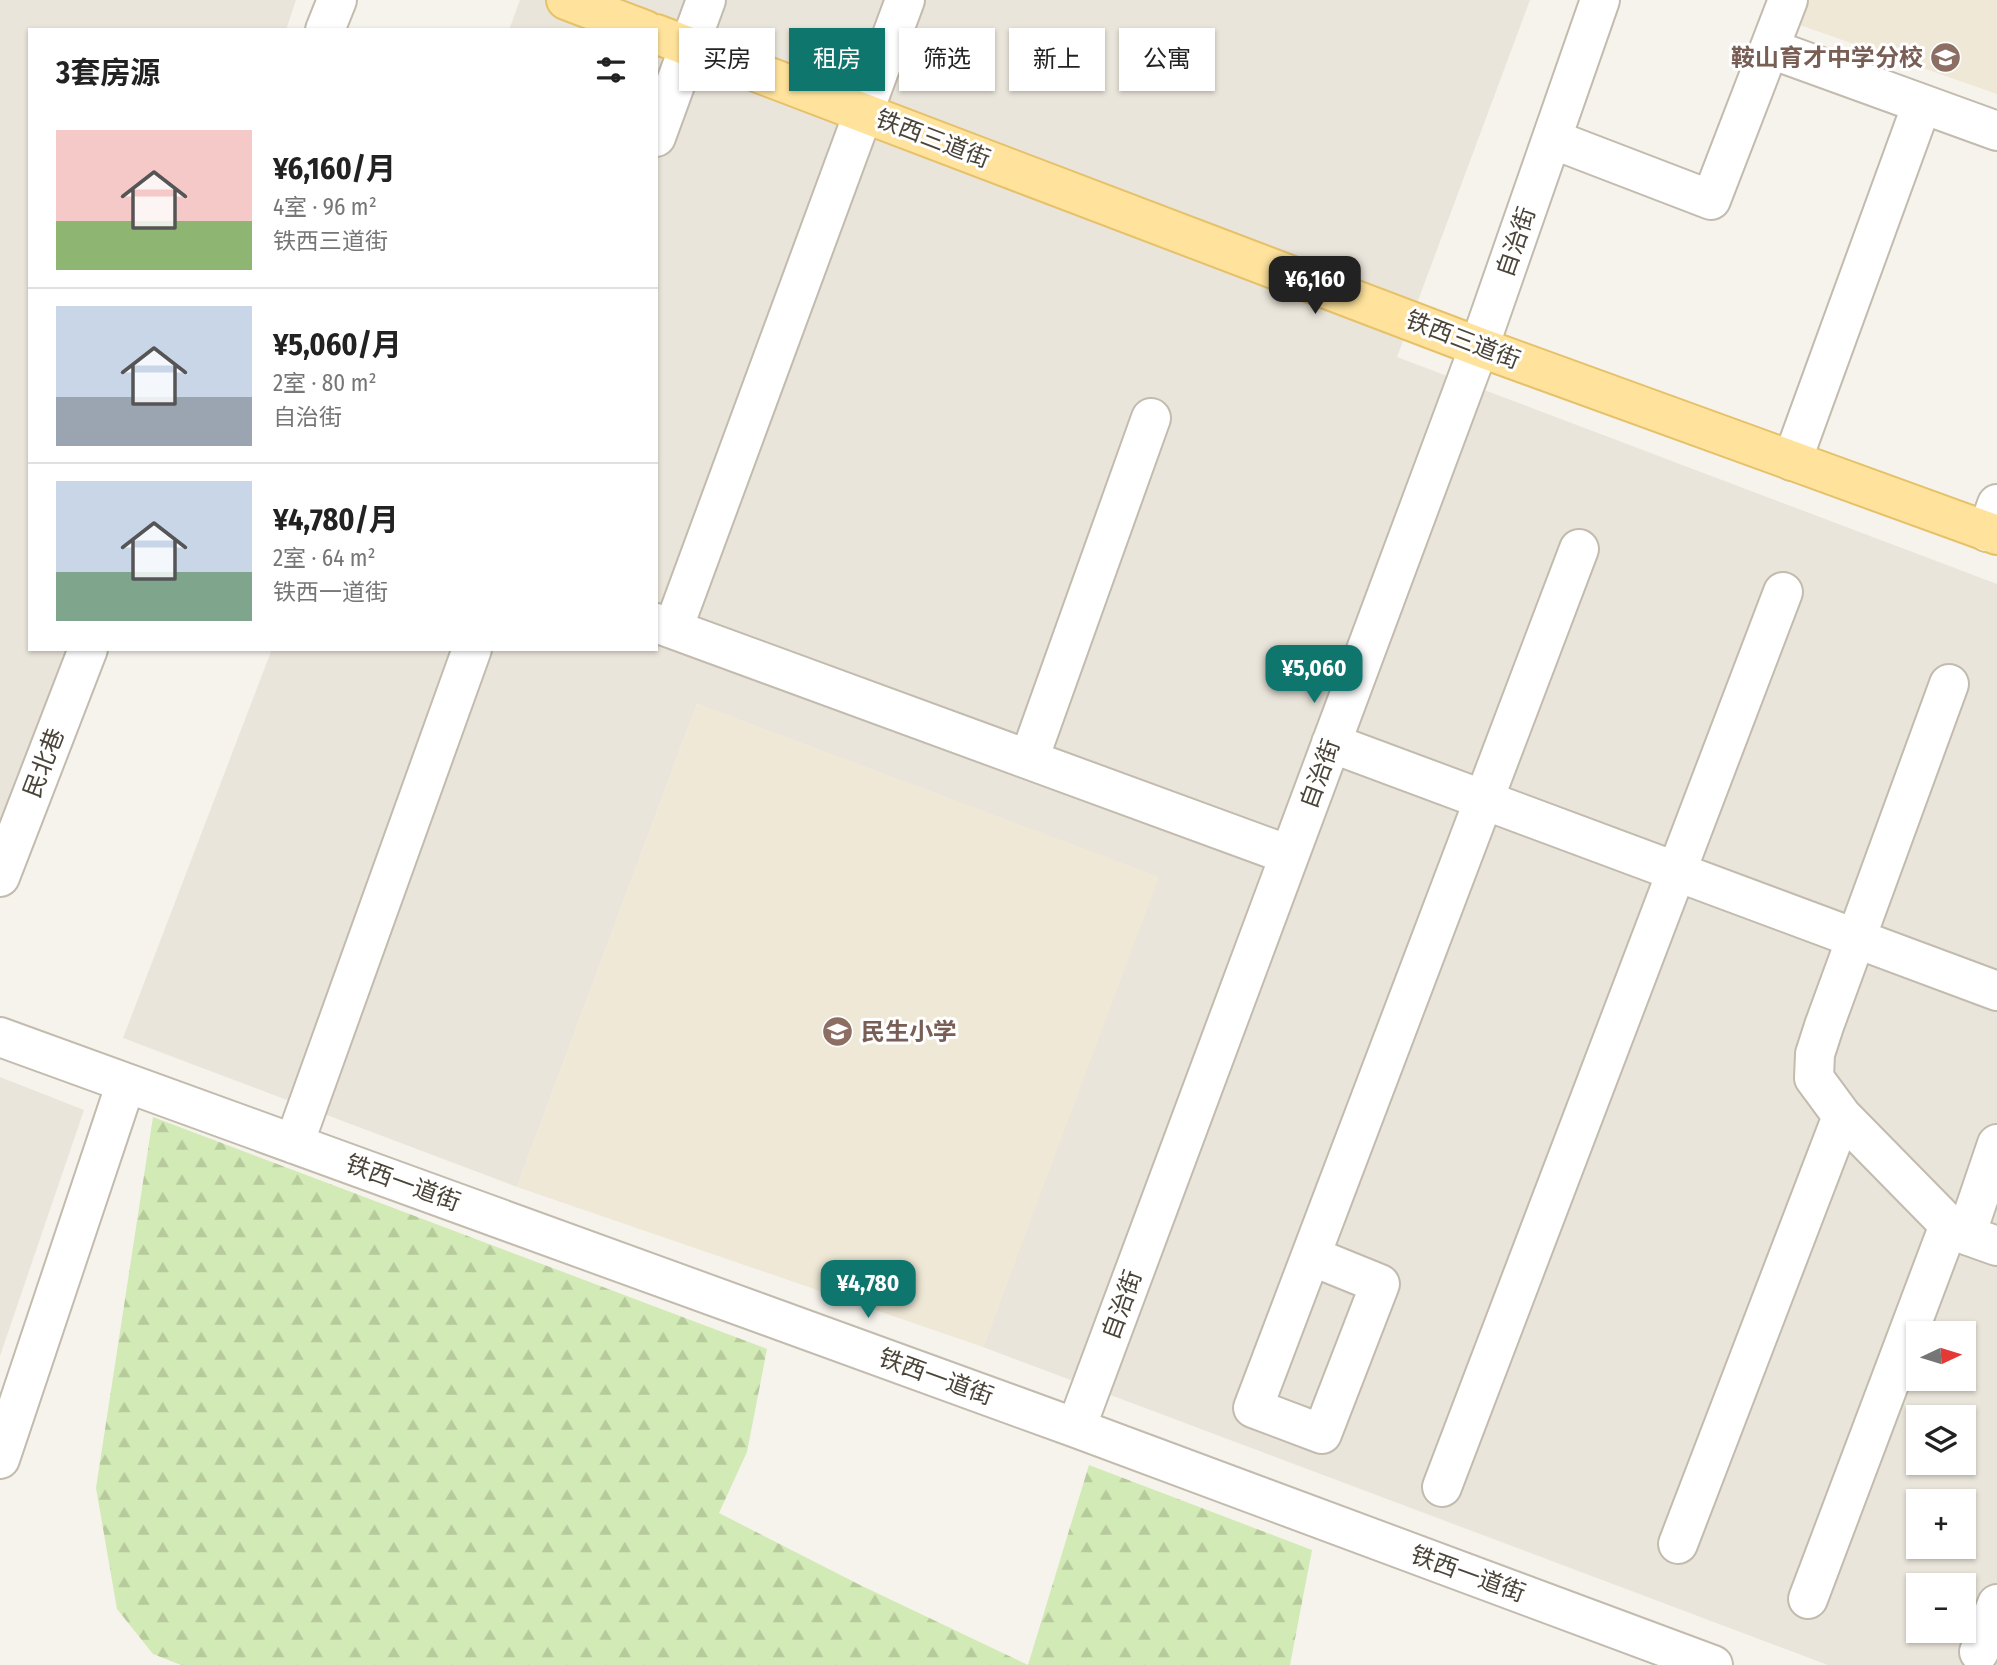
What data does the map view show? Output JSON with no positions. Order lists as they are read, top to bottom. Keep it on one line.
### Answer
{"streets":{"main road":["铁西三道街"],"street":["自治街","民北巷","铁西一道街"]},"crossings":[["铁西三道街","自治街"],["自治街","铁西一道街"]],"places":{"school or university":["鞍山育才中学分校","民生小学"]},"north":"right","page":{"chip":["买房","租房","筛选","新上","公寓"],"heading":"3套房源","list":[{"name":"¥6,160/月","note":"4室 · 96 m² · 铁西三道街"},{"name":"¥5,060/月","note":"2室 · 80 m² · 自治街"},{"name":"¥4,780/月","note":"2室 · 64 m² · 铁西一道街"}],"price":["¥6,160","¥5,060","¥4,780"],"map_buttons":["+","−"]}}
